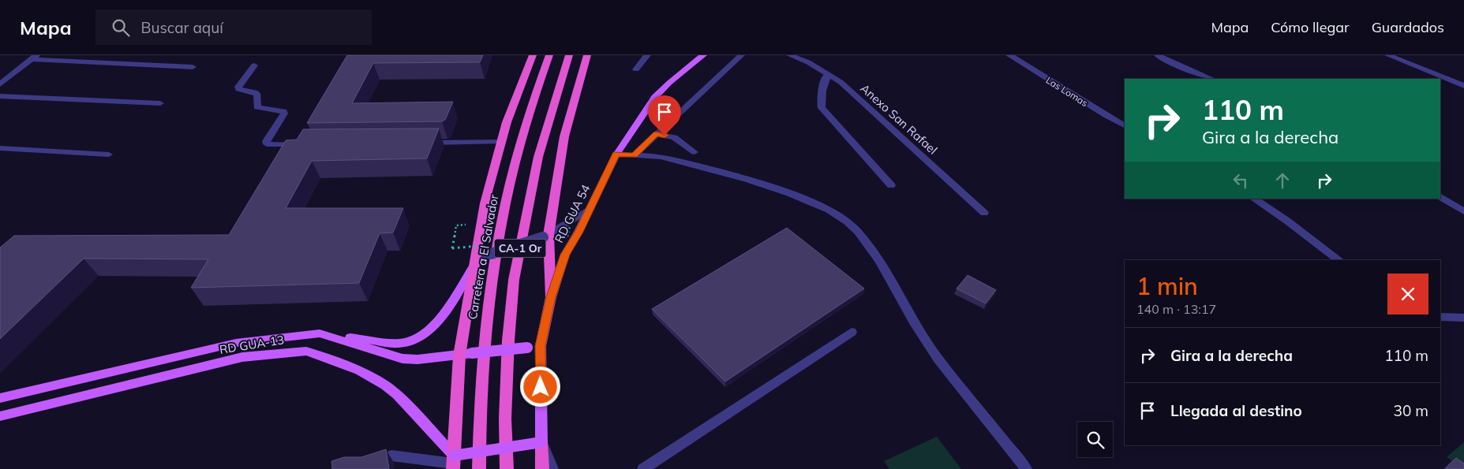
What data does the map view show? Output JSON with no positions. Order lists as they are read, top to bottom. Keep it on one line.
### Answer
{"streets":{"highway":["CA-1 Or","Carretera a El Salvador"],"main road":["RD GUA 54","RD GUA-13"],"street":["Las Lomas","Anexo San Rafael"]},"crossings":[["RD GUA 54","RD GUA-13"]],"page":{"header":"Mapa","search":"Buscar aquí","nav":["Mapa","Cómo llegar","Guardados"],"turn":["110 m","Gira a la derecha"],"heading":["1 min","140 m · 13:17"],"list":[{"name":"Gira a la derecha","value":"110 m"},{"name":"Llegada al destino","value":"30 m"}]}}
